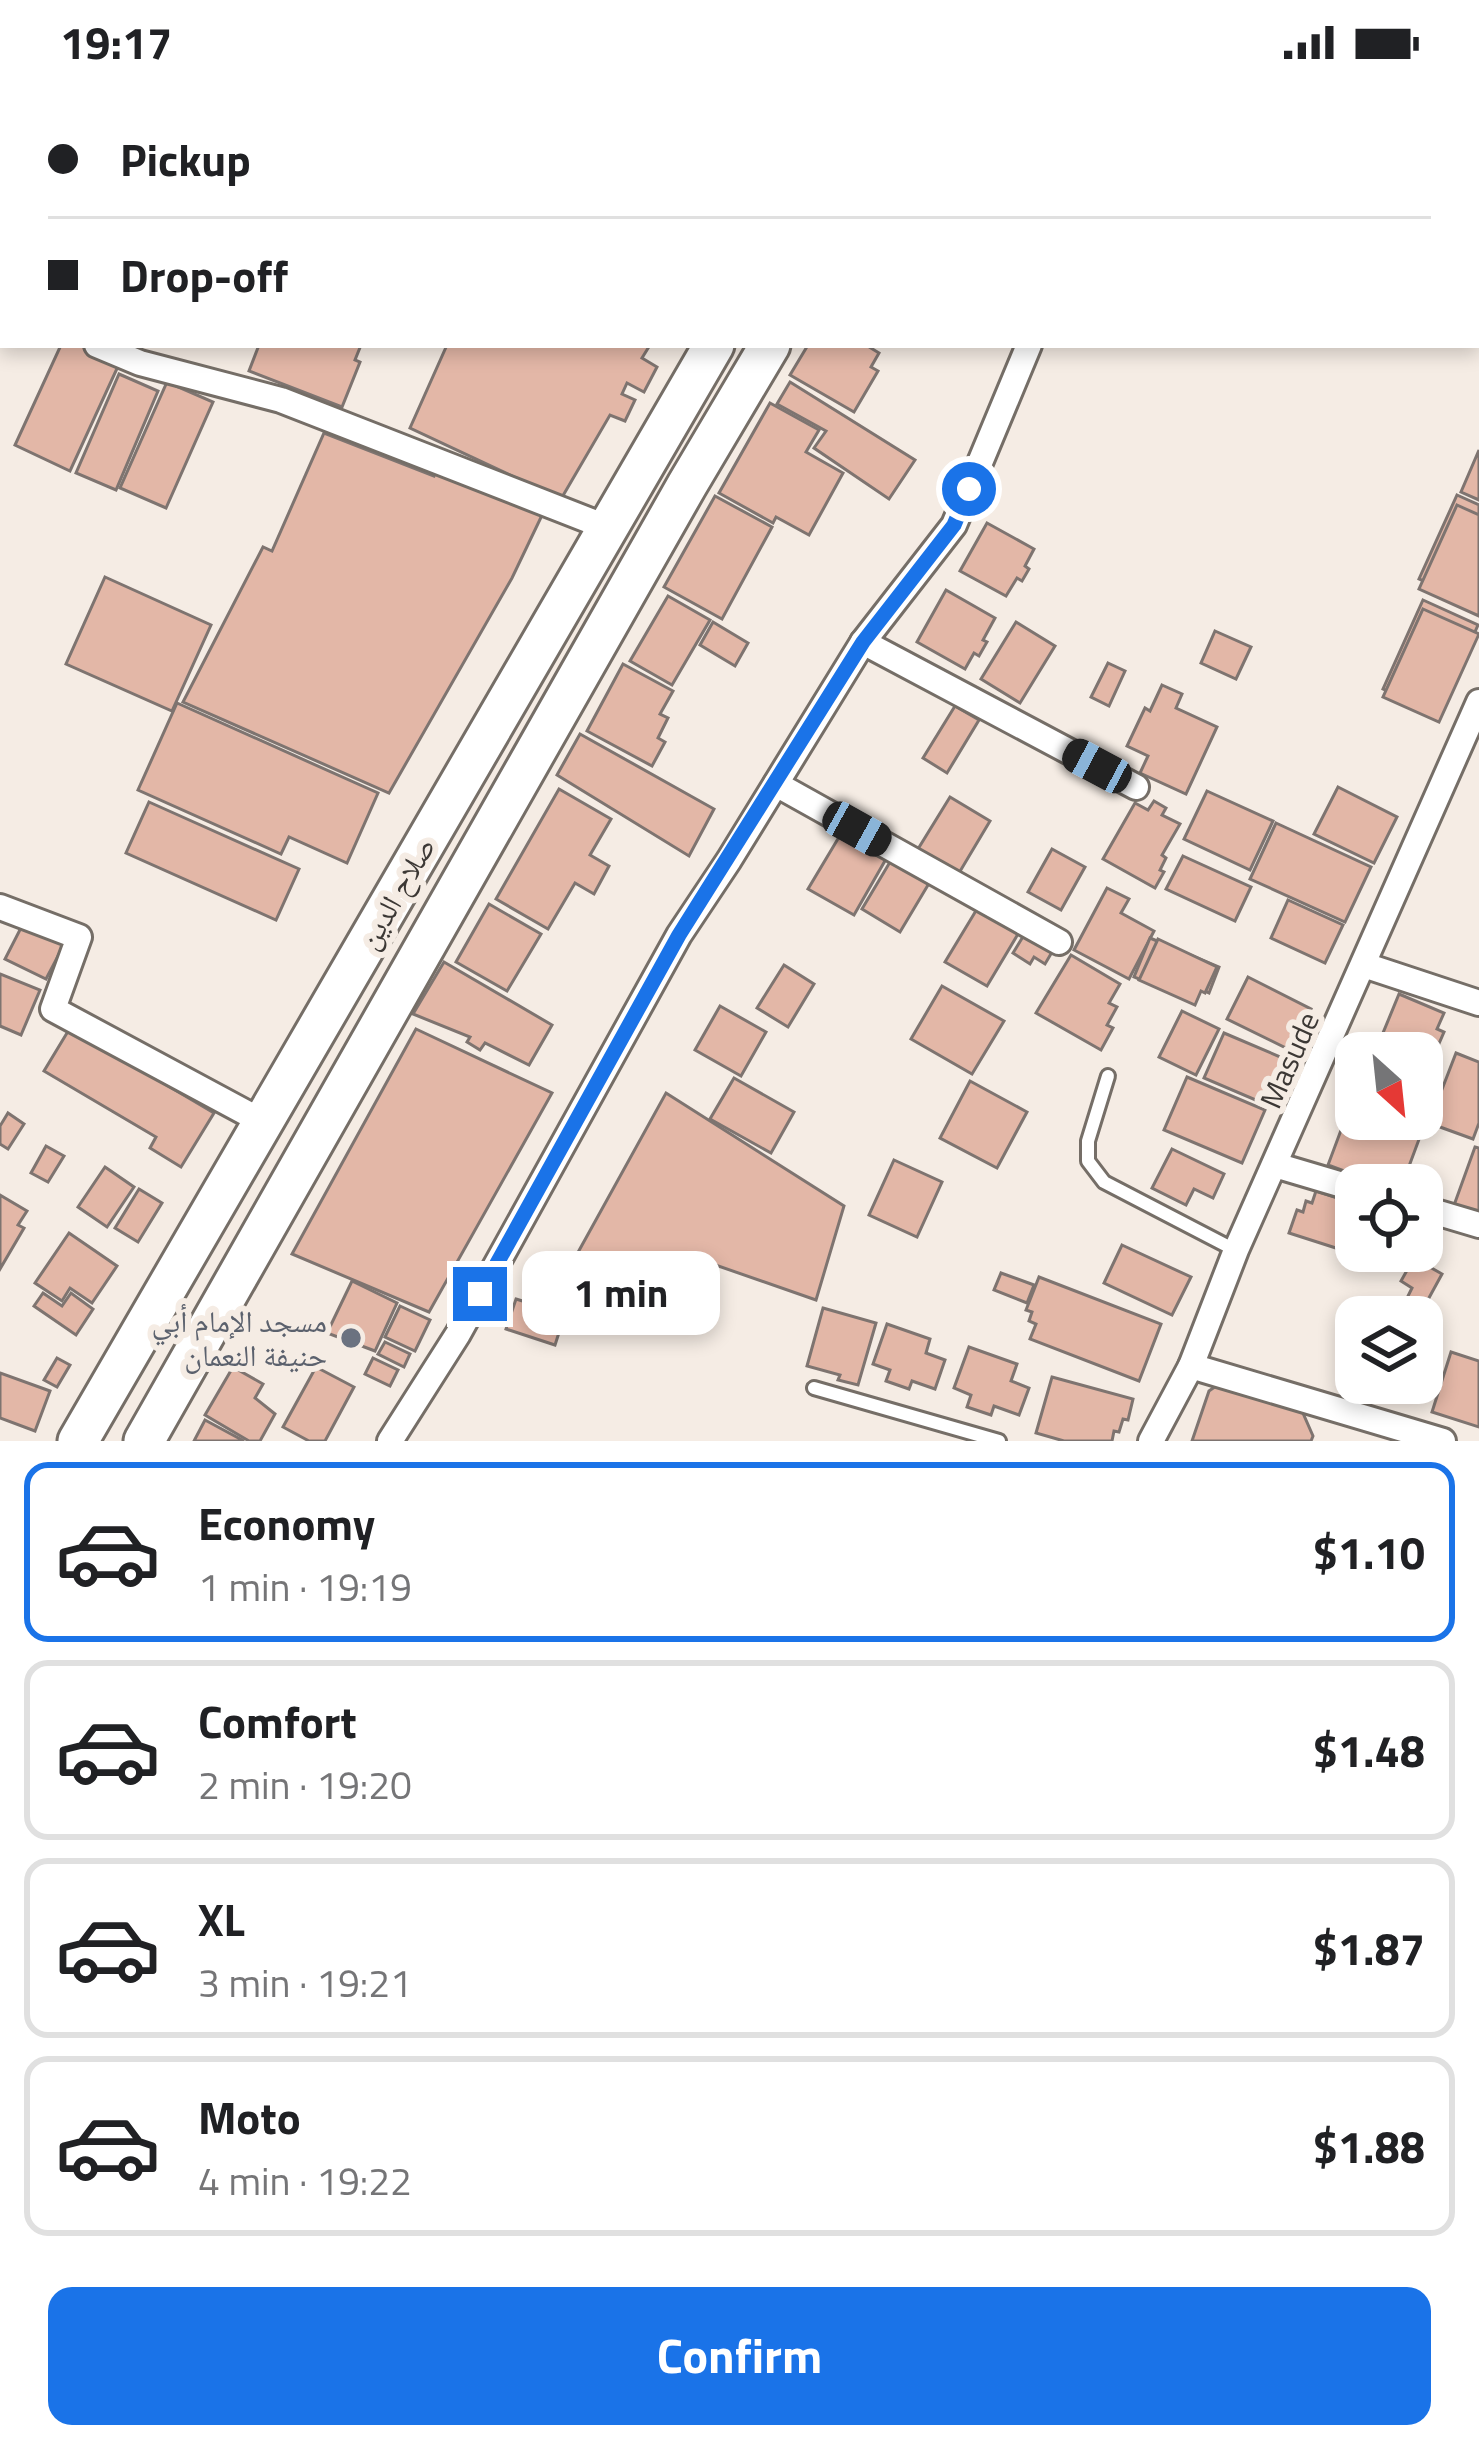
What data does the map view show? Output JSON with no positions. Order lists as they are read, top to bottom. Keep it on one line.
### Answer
{"streets":{"highway":["صلاح الدين"],"street":["Masude"]},"places":["مسجد الإمام أبي حنيفة النعمان"],"north":"bottom right","page":{"status":"19:17","banner":["Pickup","Drop-off"],"bubble":"1 min","list":[{"name":"Economy","note":"1 min · 19:19","value":"$1.10"},{"name":"Comfort","note":"2 min · 19:20","value":"$1.48"},{"name":"XL","note":"3 min · 19:21","value":"$1.87"},{"name":"Moto","note":"4 min · 19:22","value":"$1.88"}],"buttons":"Confirm"}}
